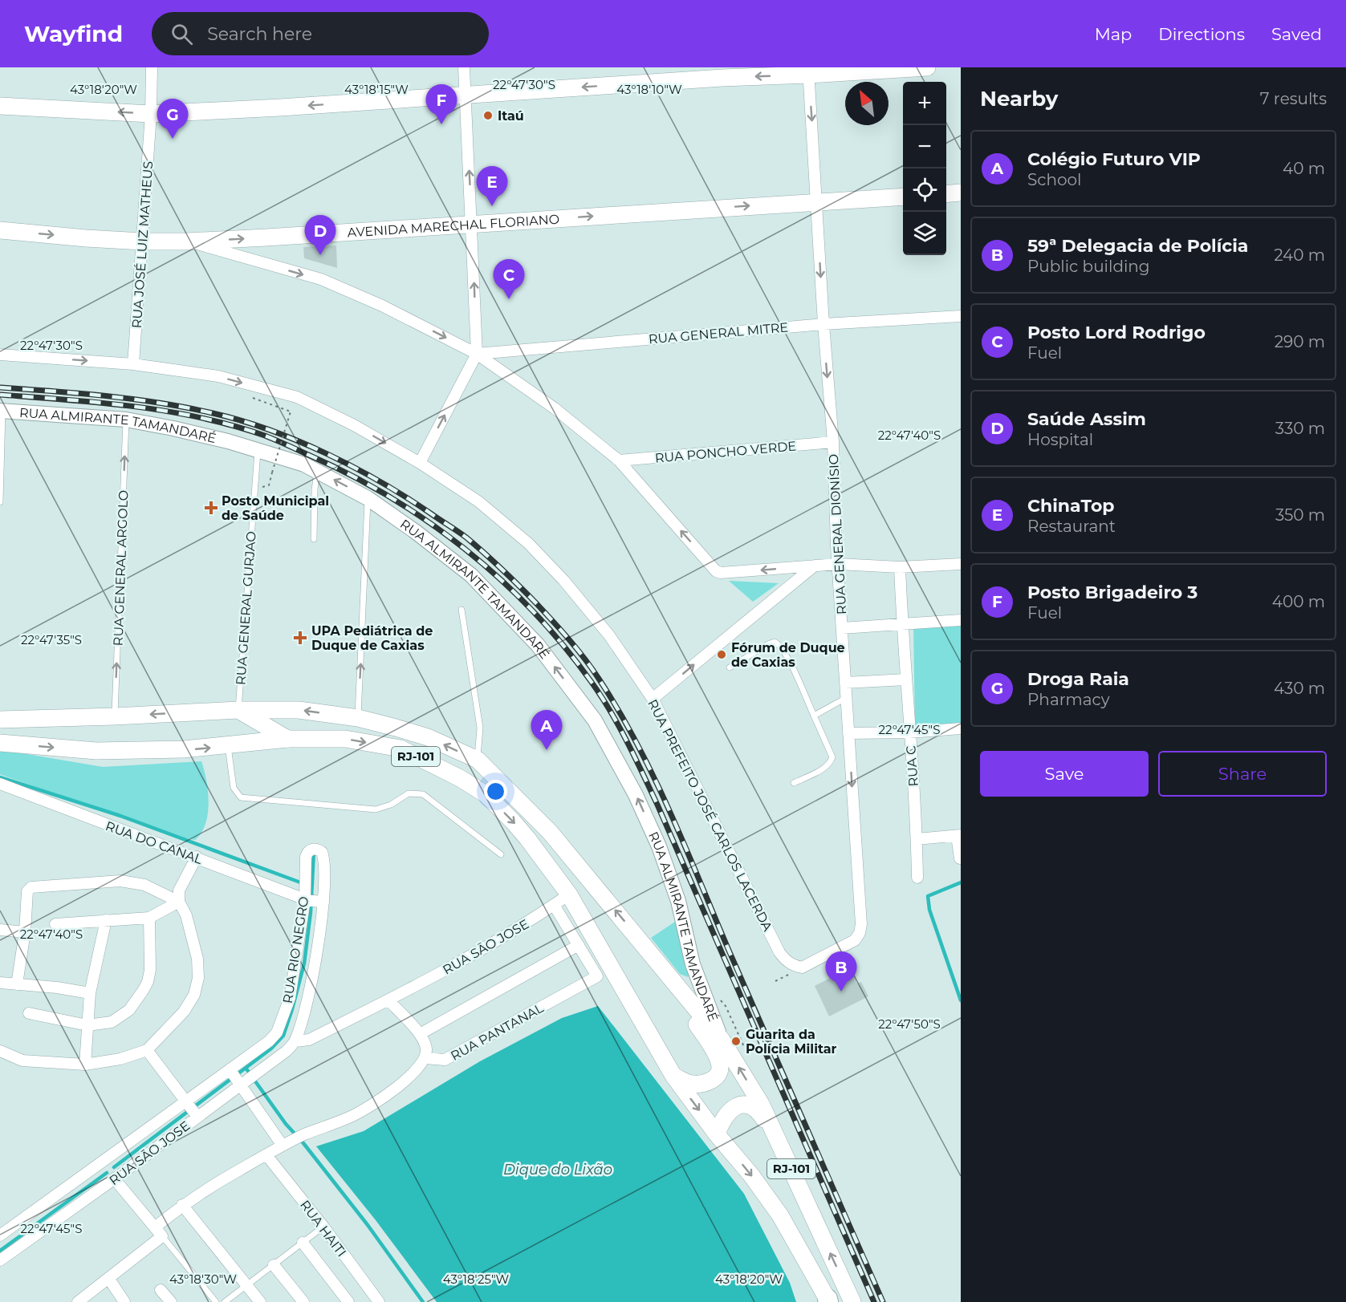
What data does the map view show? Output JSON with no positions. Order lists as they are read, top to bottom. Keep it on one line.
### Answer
{"streets":{"main road":["AVENIDA MARECHAL FLORIANO","RUA ALMIRANTE TAMANDARÉ","RJ-101"],"street":["RUA JOSÉ LUIZ MATHEUS","RUA GENERAL MITRE","RUA PONCHO VERDE","RUA GENERAL DIONÍSIO","RUA C","RUA PREFEITO JOSÉ CARLOS LACERDA","RUA DO CANAL","RUA SĀO JOSE","RUA RIO NEGRO","RUA PANTANAL","RUA HAITI"],"lane":["RUA GENERAL ARGOLO","RUA GENERAL GURJAO"]},"crossings":[["AVENIDA MARECHAL FLORIANO","RUA JOSÉ LUIZ MATHEUS"],["AVENIDA MARECHAL FLORIANO","RUA GENERAL DIONÍSIO"],["RUA JOSÉ LUIZ MATHEUS","RUA PREFEITO JOSÉ CARLOS LACERDA"],["RUA GENERAL MITRE","RUA GENERAL DIONÍSIO"],["RUA ALMIRANTE TAMANDARÉ","RUA GENERAL ARGOLO"],["RUA ALMIRANTE TAMANDARÉ","RUA GENERAL GURJAO"],["RUA ALMIRANTE TAMANDARÉ","RJ-101"],["RUA PONCHO VERDE","RUA GENERAL DIONÍSIO"],["RUA GENERAL DIONÍSIO","RUA PREFEITO JOSÉ CARLOS LACERDA"],["RUA GENERAL ARGOLO","RJ-101"],["RUA GENERAL GURJAO","RJ-101"],["RJ-101","RUA SĀO JOSE"],["RUA DO CANAL","RUA RIO NEGRO"],["RUA SĀO JOSE","RUA RIO NEGRO"],["RUA SĀO JOSE","RUA PANTANAL"]],"one_way":["RUA GENERAL DIONÍSIO","RUA GENERAL ARGOLO","RUA PREFEITO JOSÉ CARLOS LACERDA"],"water":["Dique do Lixão"],"places":{"other":["Itaú","Fórum de Duque de Caxias","Guarita da Polícia Militar"],"health":["Posto Municipal de Saúde","UPA Pediátrica de Duque de Caxias"]},"north":"top left","page":{"header":"Wayfind","search":"Search here","nav":["Map","Directions","Saved"],"heading":["Nearby","7 results"],"map_buttons":["+","−"],"pins":["F","G","E","D","C","A","B"],"list":[{"mark":"A","name":"Colégio Futuro VIP","note":"School","value":"40 m"},{"mark":"B","name":"59ª Delegacia de Polícia","note":"Public building","value":"240 m"},{"mark":"C","name":"Posto Lord Rodrigo","note":"Fuel","value":"290 m"},{"mark":"D","name":"Saúde Assim","note":"Hospital","value":"330 m"},{"mark":"E","name":"ChinaTop","note":"Restaurant","value":"350 m"},{"mark":"F","name":"Posto Brigadeiro 3","note":"Fuel","value":"400 m"},{"mark":"G","name":"Droga Raia","note":"Pharmacy","value":"430 m"}],"buttons":["Save","Share"]},"coordinates":["22°47'30\"S","43°18'20\"W","43°18'15\"W","43°18'10\"W","22°47'40\"S","22°47'35\"S","22°47'45\"S","22°47'50\"S","43°18'30\"W","43°18'25\"W"]}
